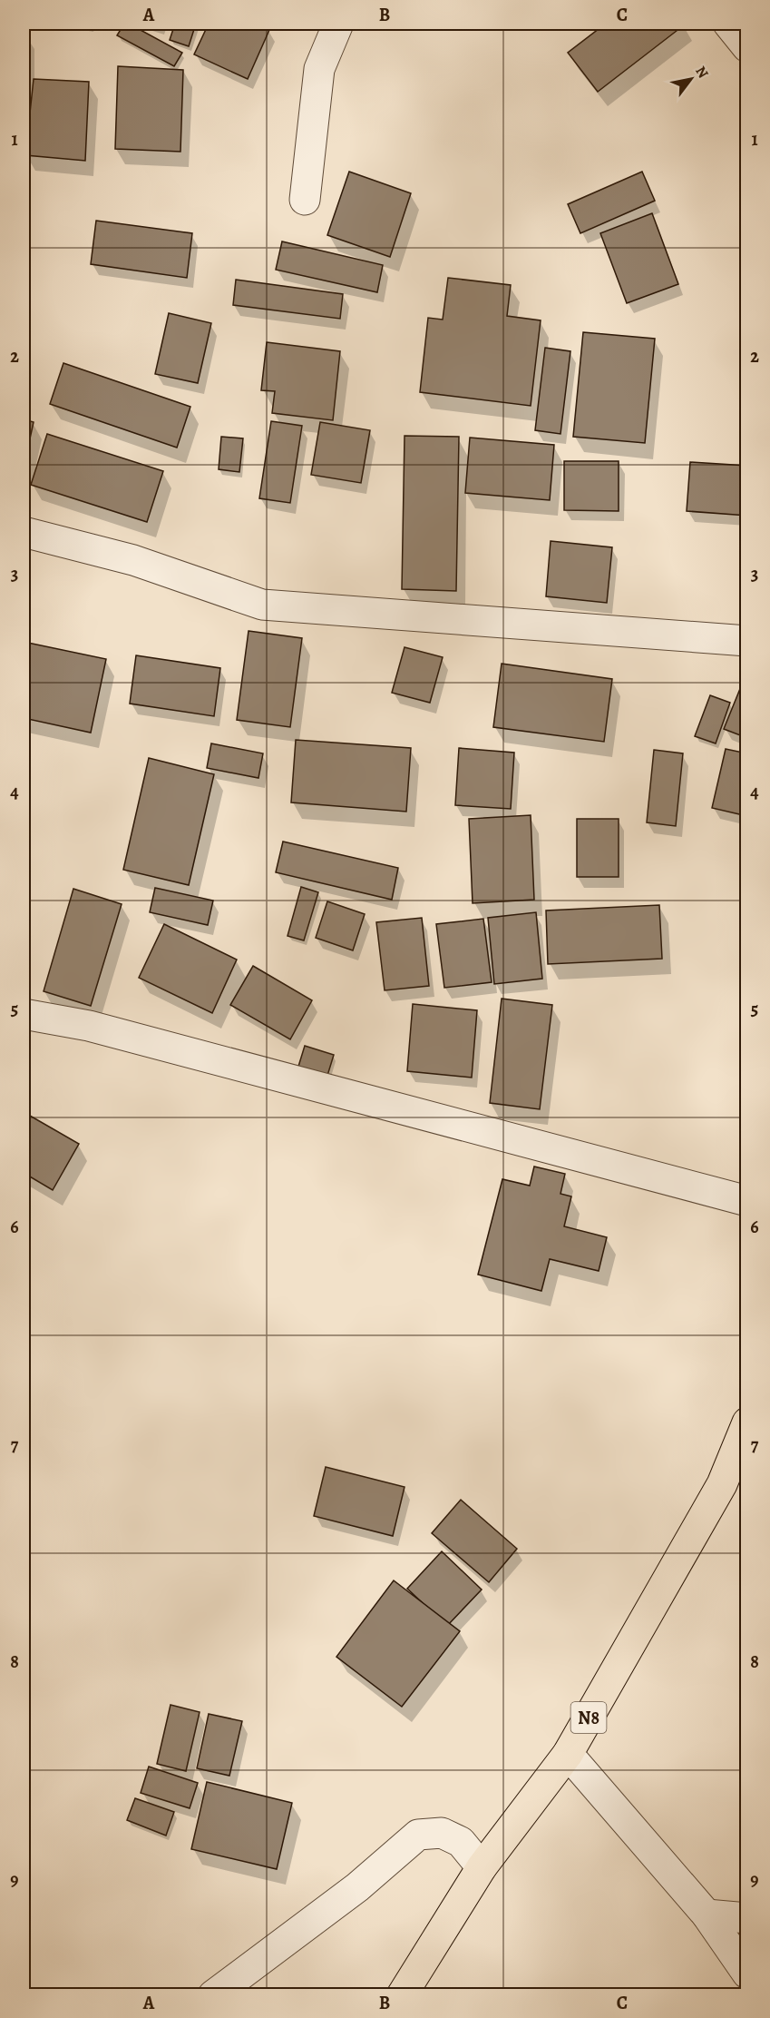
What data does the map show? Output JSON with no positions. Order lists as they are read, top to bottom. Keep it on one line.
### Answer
{"streets":{"highway":["N8"]},"north":"top right","grid":{"columns":["A","B","C"],"rows":["1","2","3","4","5","6","7","8","9"]}}
